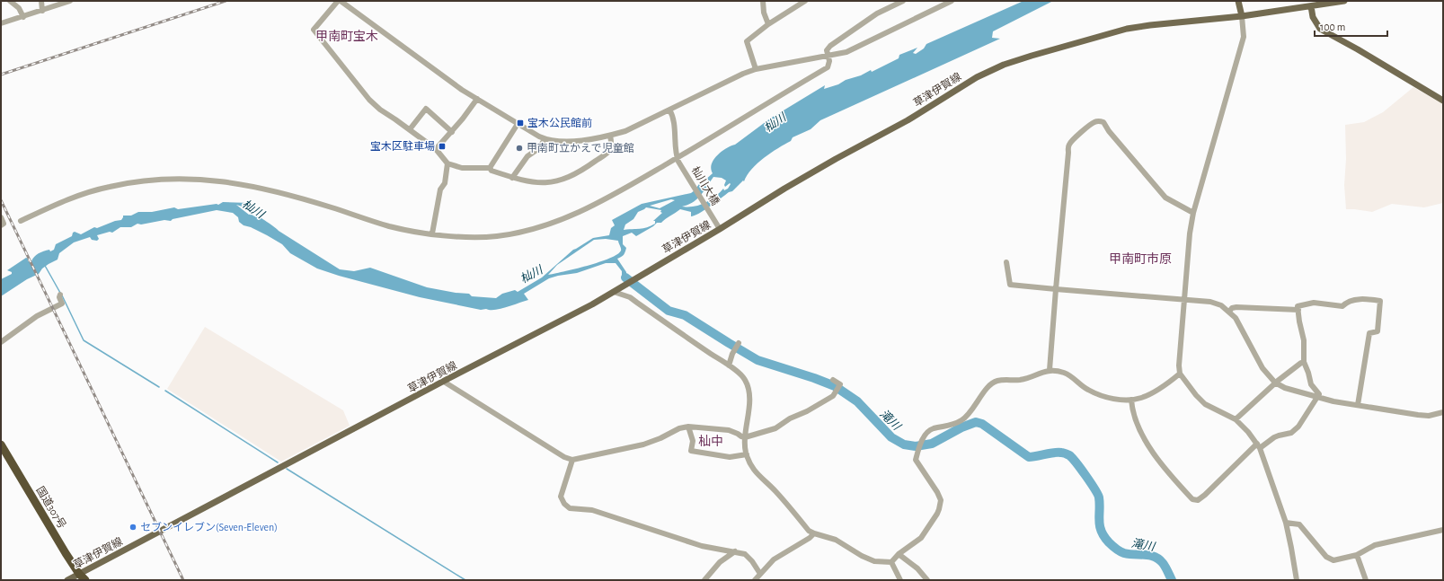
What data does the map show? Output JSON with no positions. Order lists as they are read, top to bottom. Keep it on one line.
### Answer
{"streets":{"highway":["国道307号"],"main road":["草津伊賀線"],"street":["杣川大橋"]},"crossings":[["草津伊賀線","杣川大橋"],["草津伊賀線","国道307号"]],"districts":["甲南町宝木","甲南町市原","杣中"],"water":["杣川","滝川"],"places":{"transit":["宝木公民館前","宝木区駐車場"],"other":["甲南町立かえで児童館","セブンイレブン(Seven-Eleven)"]},"scale_bar":"100 m"}
